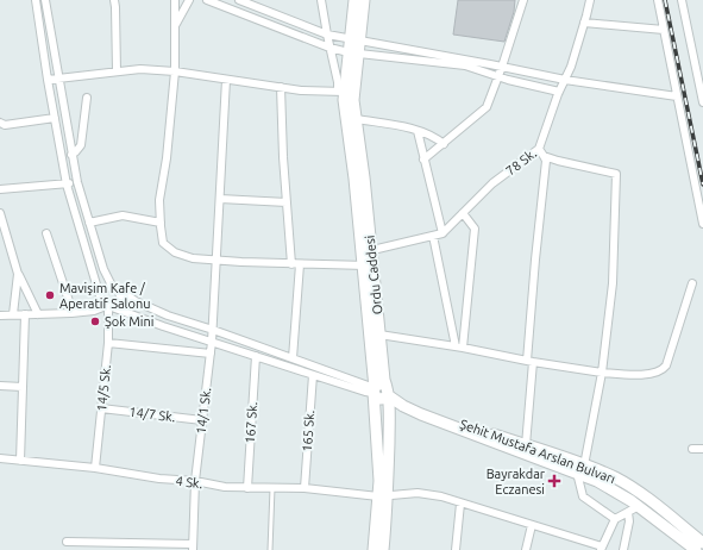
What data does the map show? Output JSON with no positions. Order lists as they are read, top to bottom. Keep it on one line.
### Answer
{"streets":{"main road":["Ordu Caddesi","Şehit Mustafa Arslan Bulvarı"],"street":["78 Sk.","14/5 Sk.","14/1 Sk.","14/7 Sk.","167 Sk.","165 Sk.","4 Sk."]},"crossings":[["Ordu Caddesi","Şehit Mustafa Arslan Bulvarı"],["Ordu Caddesi","4 Sk."],["14/5 Sk.","14/7 Sk."],["14/5 Sk.","4 Sk."],["14/1 Sk.","14/7 Sk."],["14/1 Sk.","4 Sk."],["167 Sk.","4 Sk."],["165 Sk.","4 Sk."]],"places":{"other":["Mavişim Kafe / Aperatif Salonu","Şok Mini"],"health":["Bayrakdar Eczanesi"]}}
